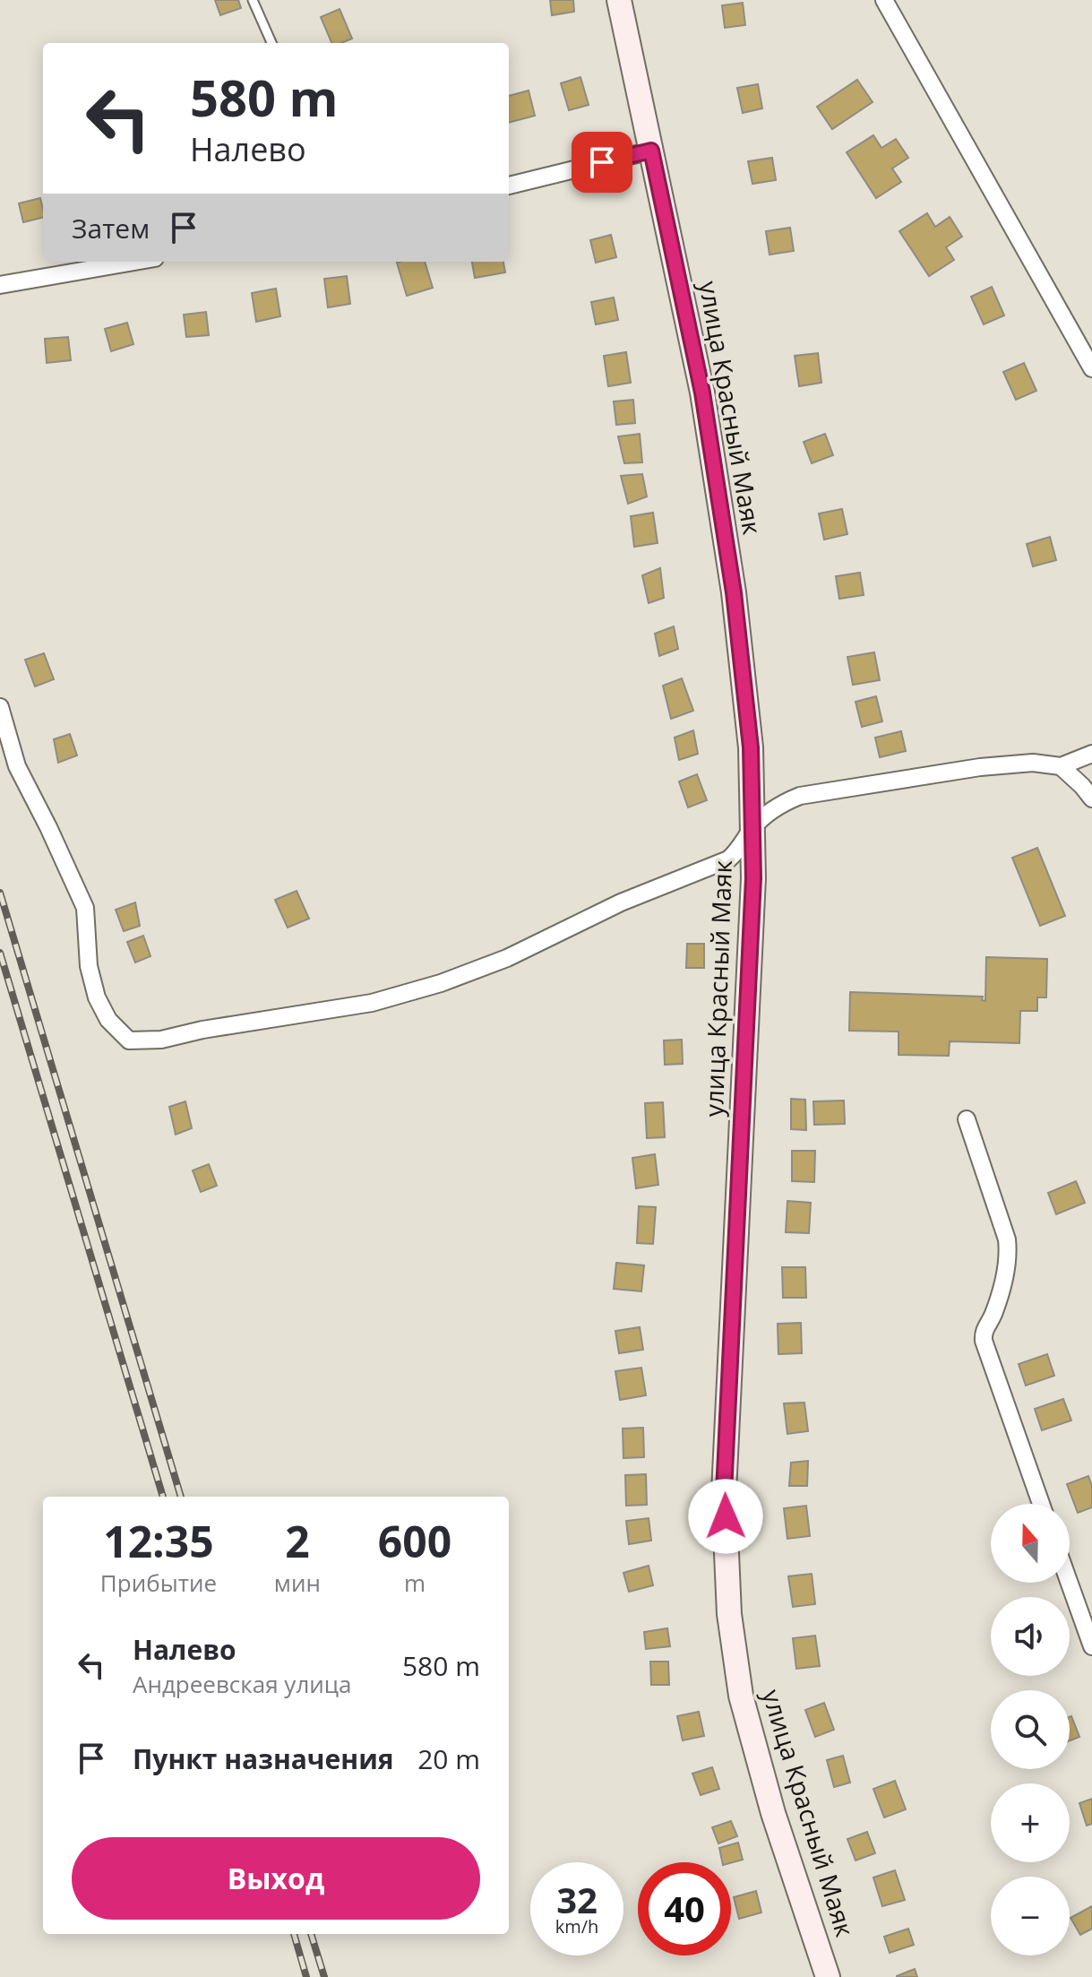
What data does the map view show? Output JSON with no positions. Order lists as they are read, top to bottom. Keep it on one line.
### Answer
{"streets":{"street":["улица Красный Маяк"]},"north":"top","page":{"turn":["580 m","Налево"],"then":"Затем","eta":["12:35","Прибытие","2","мин","600","m"],"map_buttons":["+","−"],"list":[{"name":"Налево","note":"Андреевская улица","value":"580 m"},{"name":"Пункт назначения","value":"20 m"}],"buttons":"Выход","speed":"32 km/h","limit":"40"}}
